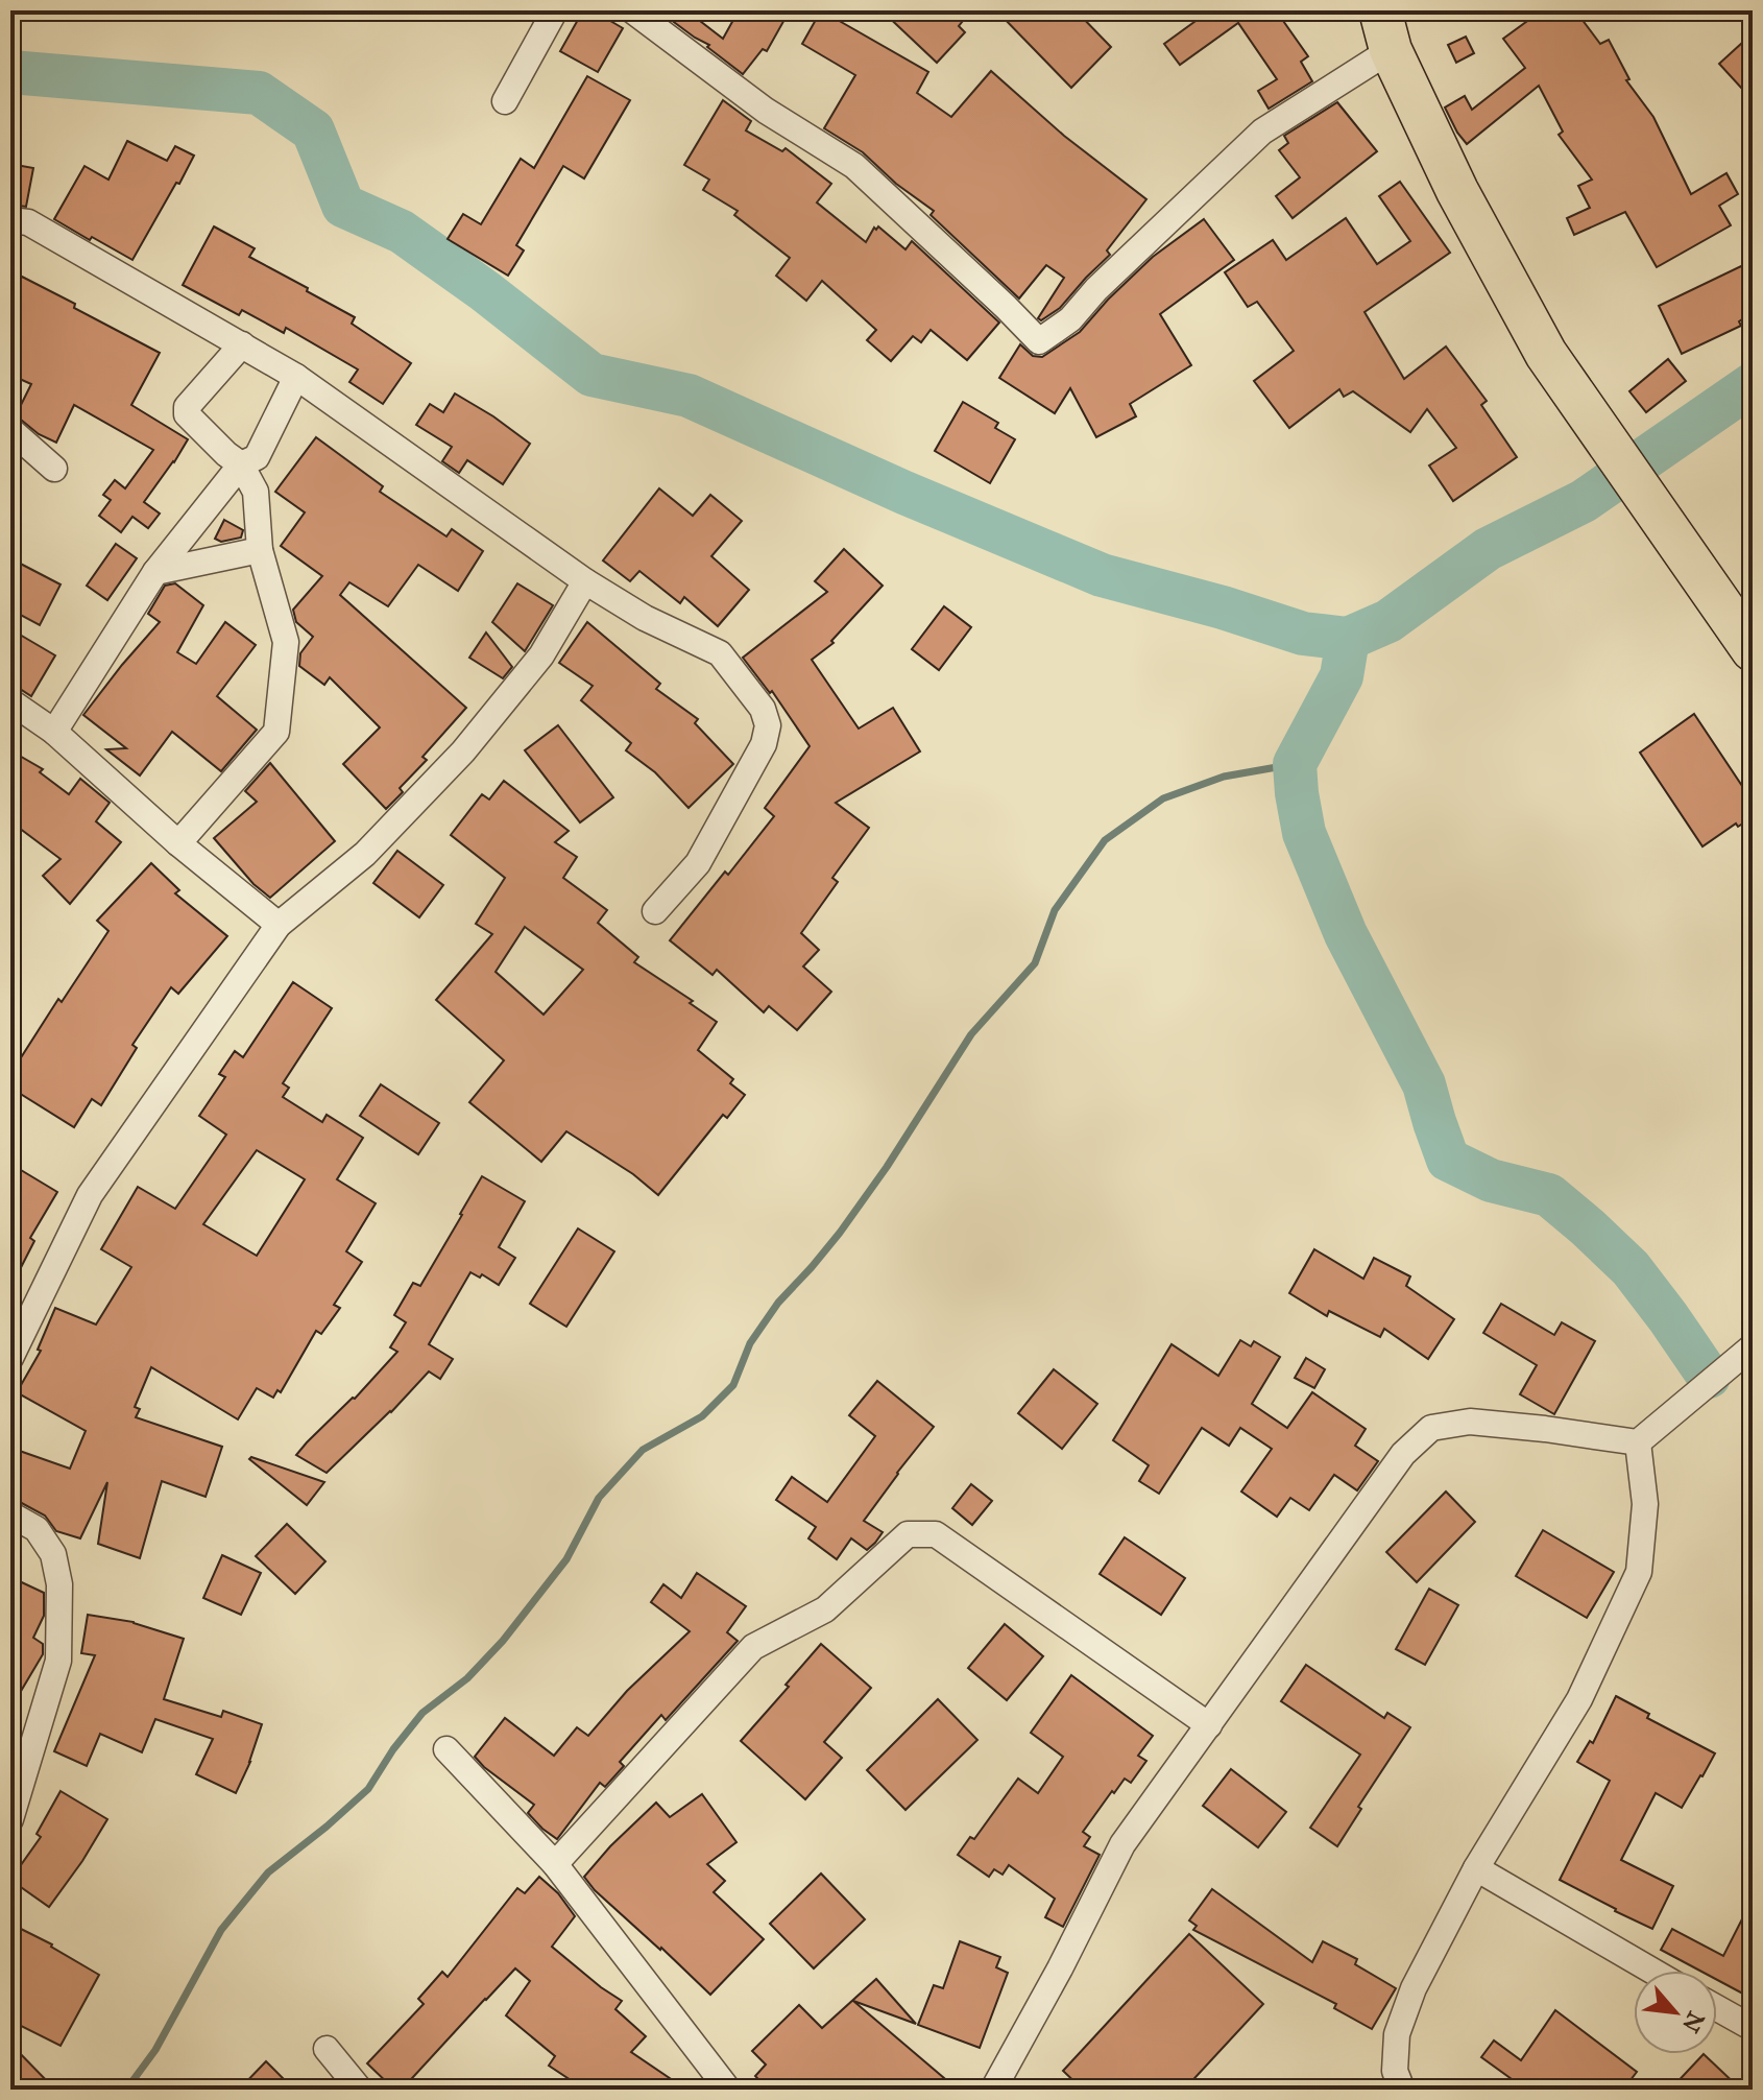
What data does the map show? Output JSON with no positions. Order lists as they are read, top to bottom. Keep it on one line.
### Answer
{"north":"bottom right"}
